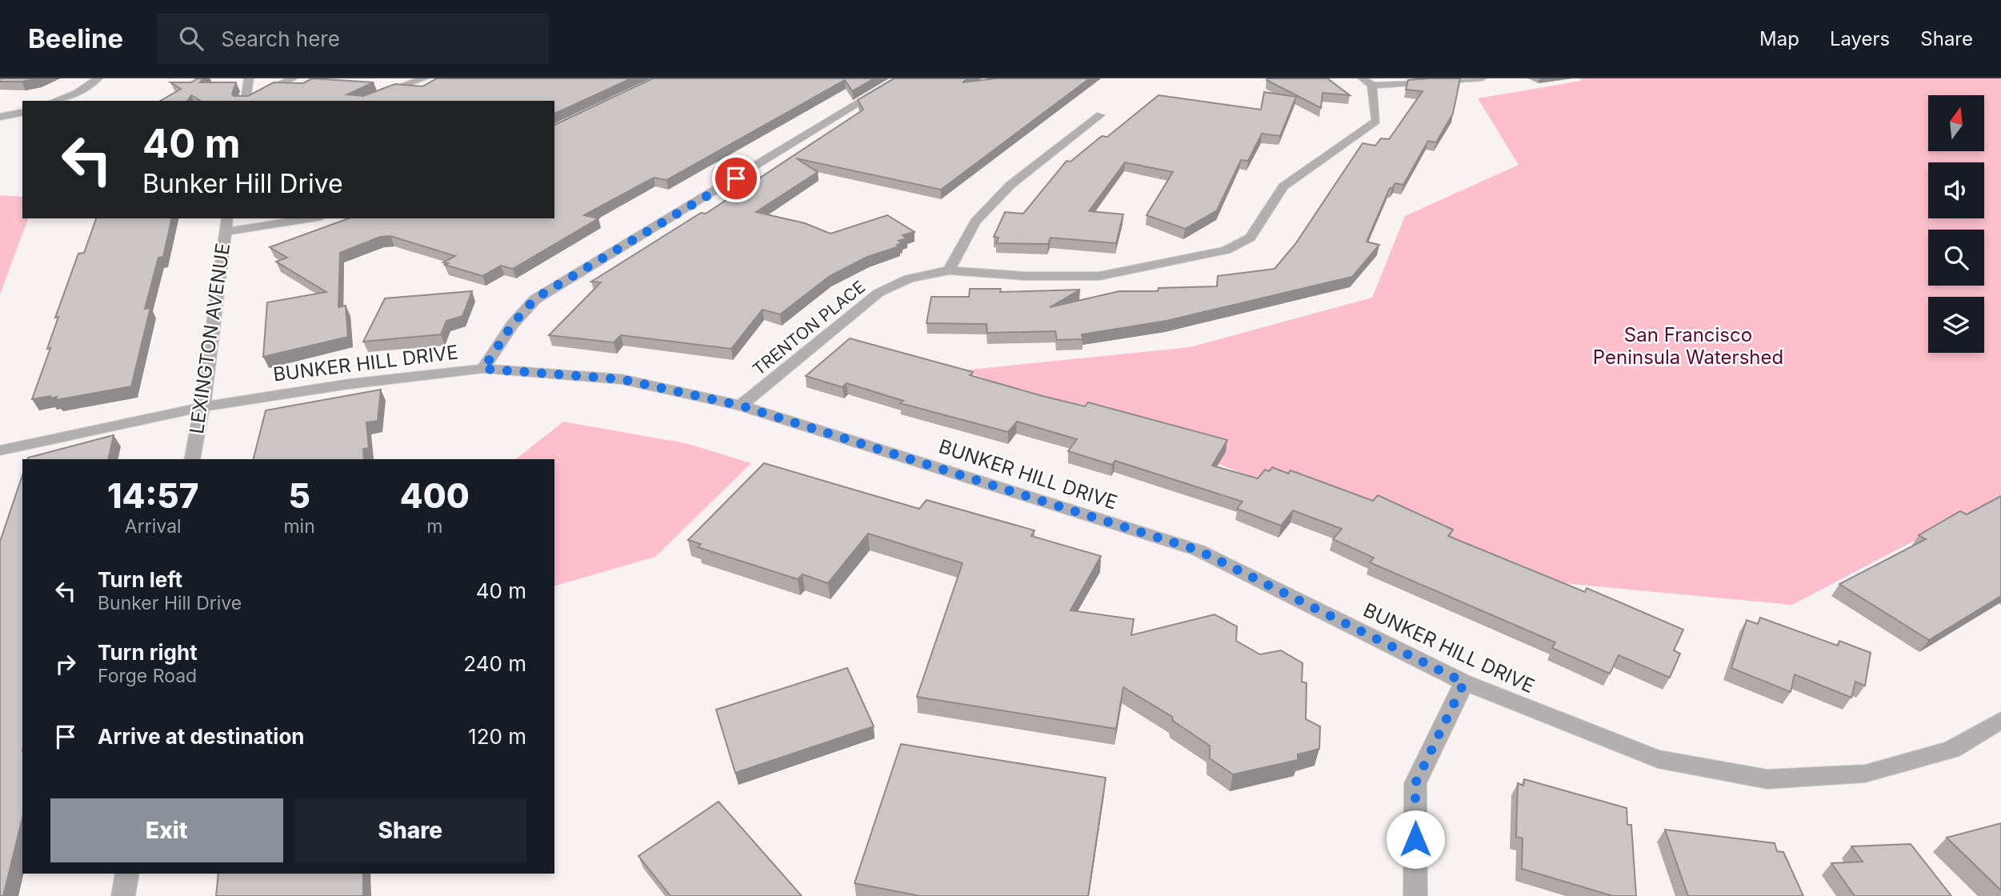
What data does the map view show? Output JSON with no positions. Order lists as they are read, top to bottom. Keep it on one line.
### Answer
{"streets":{"street":["TRENTON PLACE","LEXINGTON AVENUE","BUNKER HILL DRIVE"]},"crossings":[["TRENTON PLACE","BUNKER HILL DRIVE"],["LEXINGTON AVENUE","BUNKER HILL DRIVE"]],"parks":["San Francisco Peninsula Watershed"],"north":"top","page":{"header":"Beeline","search":"Search here","nav":["Map","Layers","Share"],"turn":["40 m","Bunker Hill Drive"],"eta":["14:57","Arrival","5","min","400","m"],"list":[{"name":"Turn left","note":"Bunker Hill Drive","value":"40 m"},{"name":"Turn right","note":"Forge Road","value":"240 m"},{"name":"Arrive at destination","value":"120 m"}],"buttons":["Exit","Share"]}}
